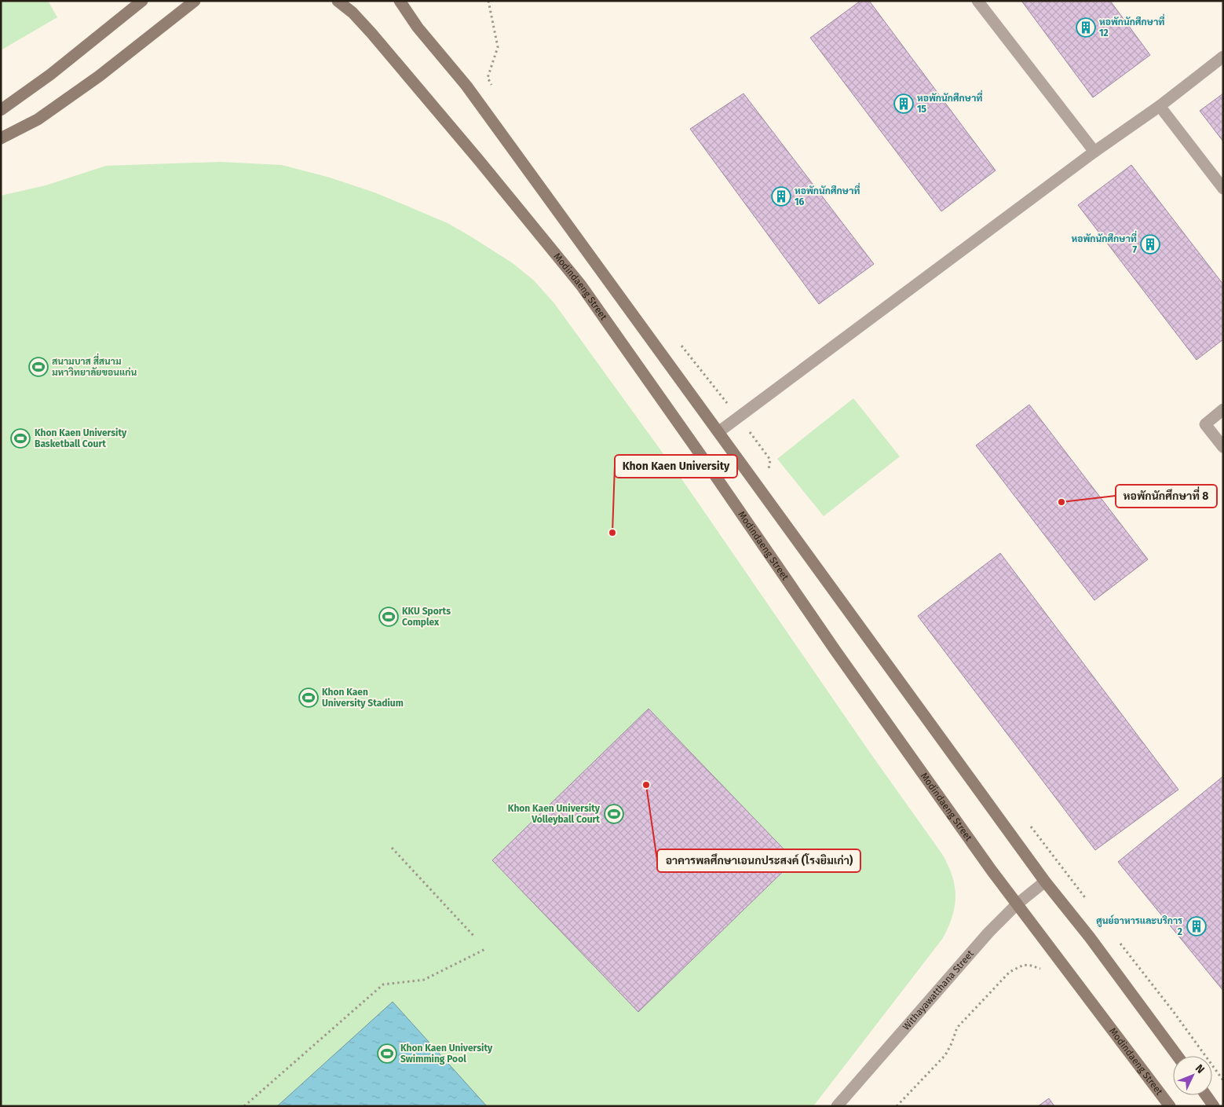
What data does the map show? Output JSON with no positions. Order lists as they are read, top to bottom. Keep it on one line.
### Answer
{"streets":{"street":["Modindaeng Street","Withayawatthana Street"]},"crossings":[["Modindaeng Street","Withayawatthana Street"]],"places":{"building":["หอพักนักศึกษาที่ 12","หอพักนักศึกษาที่ 15","หอพักนักศึกษาที่ 16","หอพักนักศึกษาที่ 7","ศูนย์อาหารและบริการ 2"],"sports":["สนามบาส สี่สนาม มหาวิทยาลัยขอนแก่น","Khon Kaen University Basketball Court","KKU Sports Complex","Khon Kaen University Stadium","Khon Kaen University Volleyball Court","Khon Kaen University Swimming Pool"],"other":["หอพักนักศึกษาที่ 8","Khon Kaen University","อาคารพลศึกษาเอนกประสงค์ (โรงยิมเก่า)"]},"north":"top right"}
